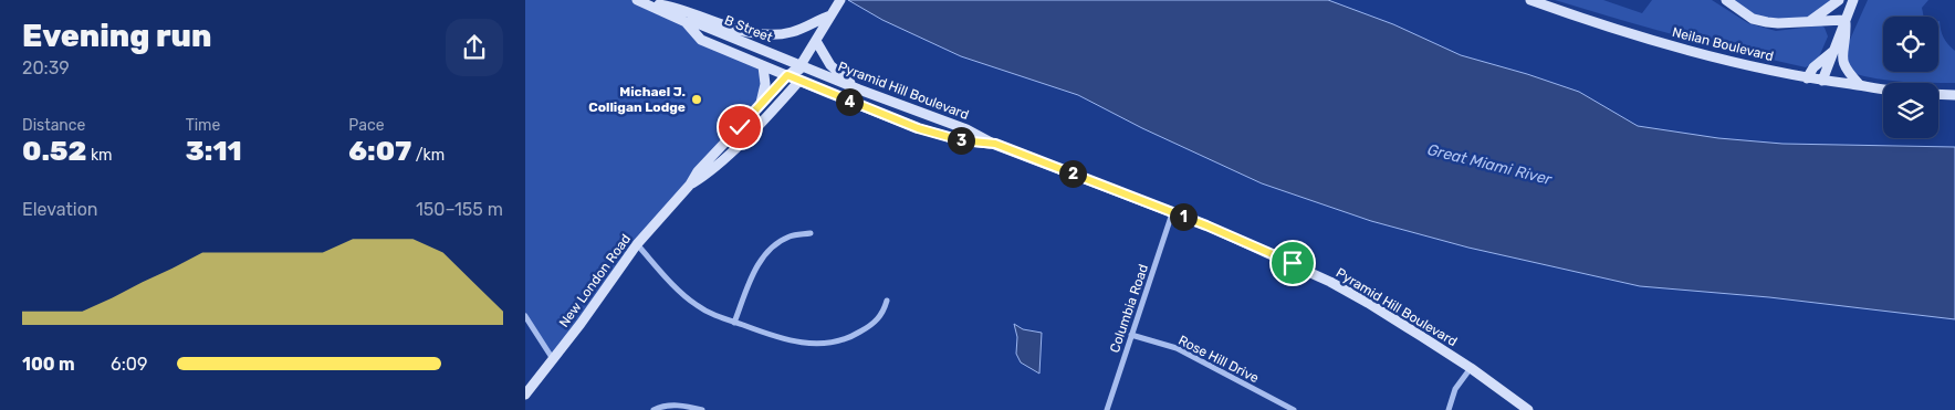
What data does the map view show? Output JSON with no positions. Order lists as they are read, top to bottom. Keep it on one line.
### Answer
{"streets":{"main road":["B Street","Neilan Boulevard","Pyramid Hill Boulevard","New London Road"],"street":["Columbia Road","Rose Hill Drive"]},"crossings":[["B Street","Pyramid Hill Boulevard"],["B Street","New London Road"],["Pyramid Hill Boulevard","New London Road"],["Pyramid Hill Boulevard","Columbia Road"],["Columbia Road","Rose Hill Drive"]],"water":["Great Miami River"],"places":["Michael J. Colligan Lodge"],"page":{"heading":["Evening run","20:39"],"pins":["4","3","2","1"],"stats":[["Distance","0.52 km"],["Time","3:11"],["Pace","6:07 /km"]],"chart":["Elevation","150–155 m"],"list":[{"name":"100 m","note":"6:09"}]}}
